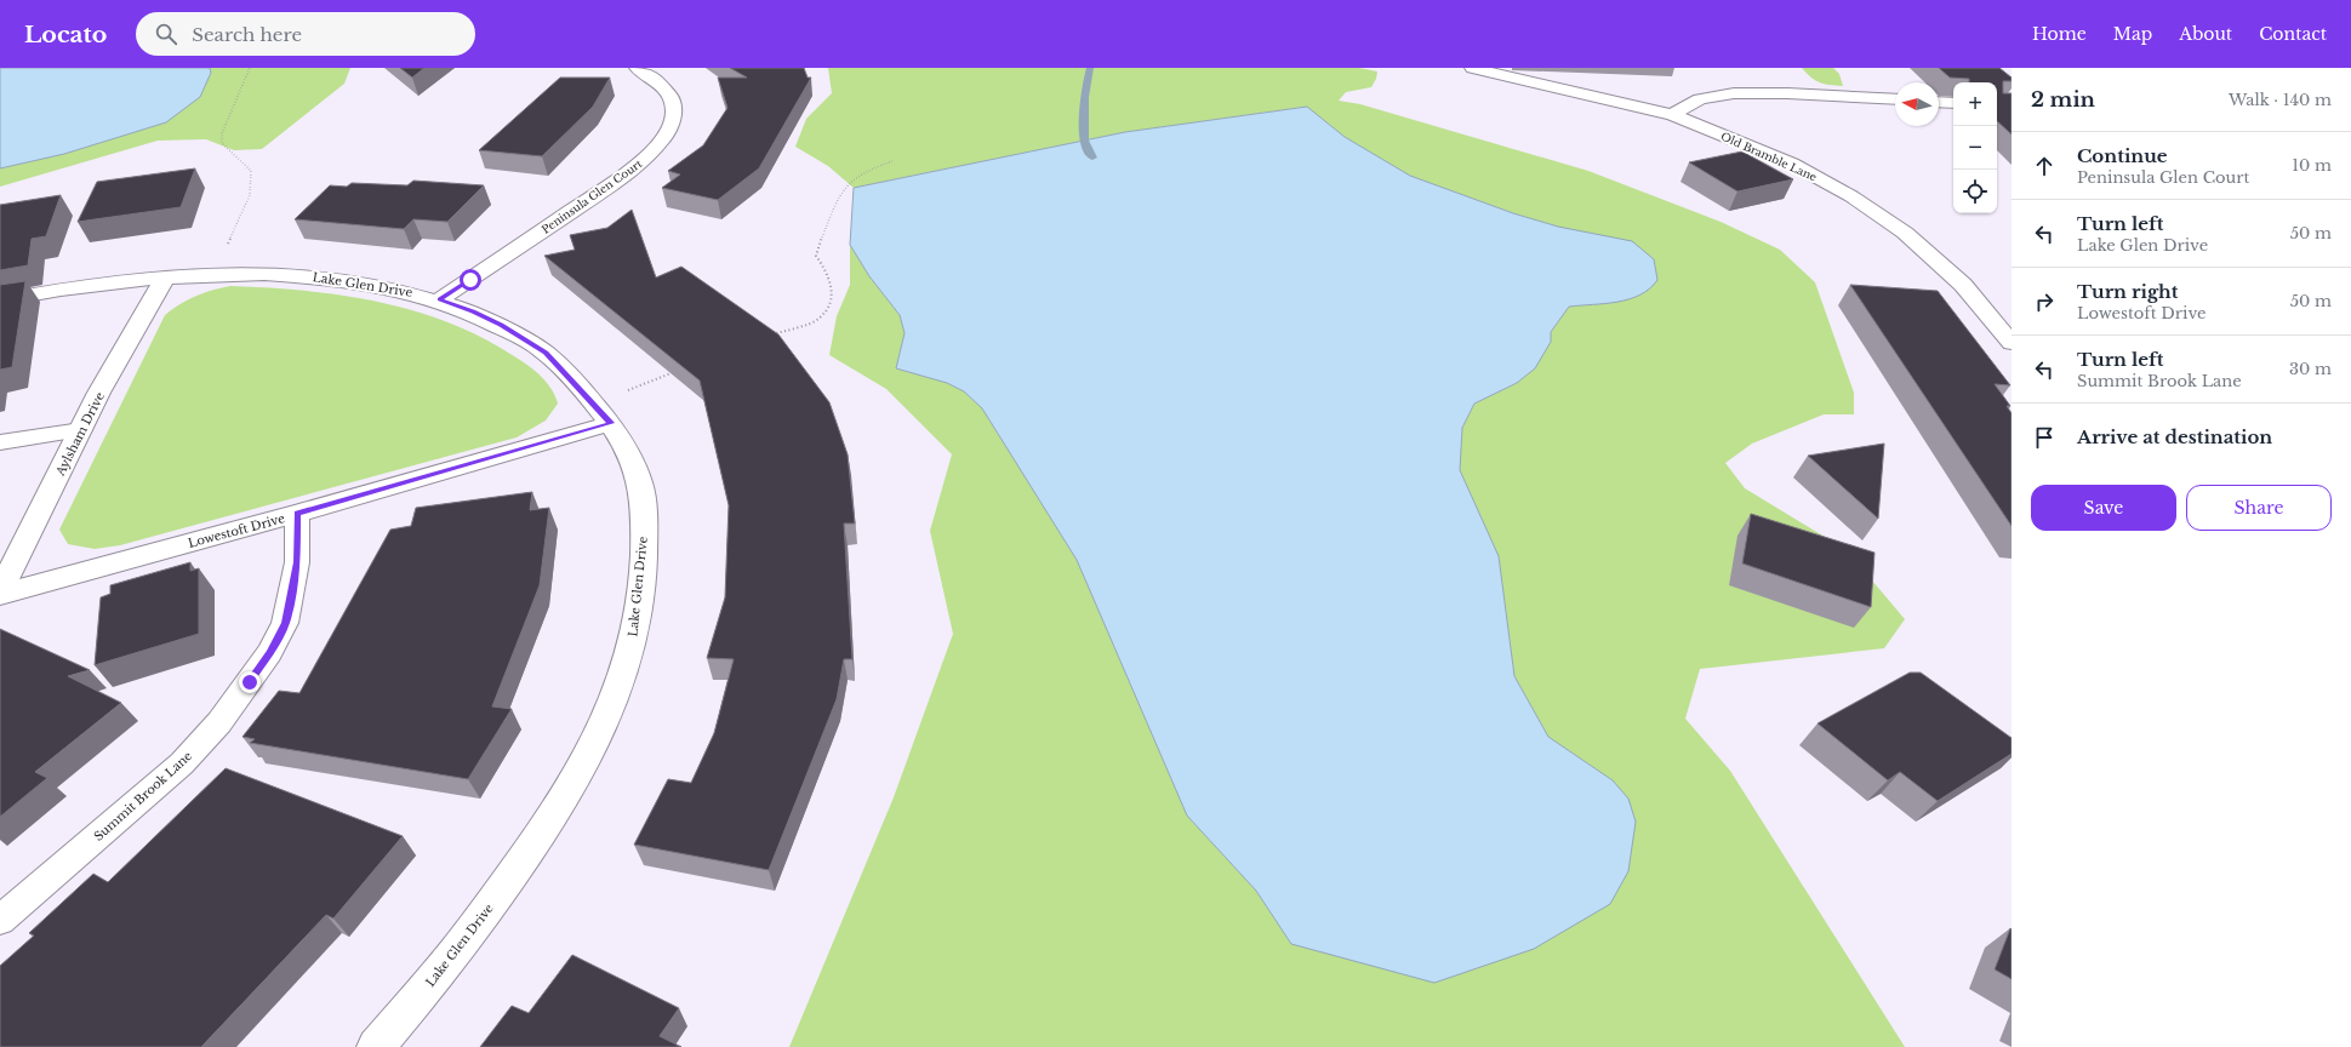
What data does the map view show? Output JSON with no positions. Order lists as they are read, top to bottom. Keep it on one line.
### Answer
{"streets":{"street":["Old Bramble Lane","Peninsula Glen Court","Lake Glen Drive","Aylsham Drive","Lowestoft Drive"],"lane":["Summit Brook Lane"]},"crossings":[["Peninsula Glen Court","Lake Glen Drive"],["Lake Glen Drive","Aylsham Drive"],["Lake Glen Drive","Lowestoft Drive"],["Aylsham Drive","Lowestoft Drive"],["Lowestoft Drive","Summit Brook Lane"]],"north":"left","page":{"header":"Locato","search":"Search here","nav":["Home","Map","About","Contact"],"heading":["2 min","Walk · 140 m"],"map_buttons":["+","−"],"list":[["Continue","Peninsula Glen Court","10 m"],["Turn left","Lake Glen Drive","50 m"],["Turn right","Lowestoft Drive","50 m"],["Turn left","Summit Brook Lane","30 m"],"Arrive at destination"],"buttons":["Save","Share"]}}
